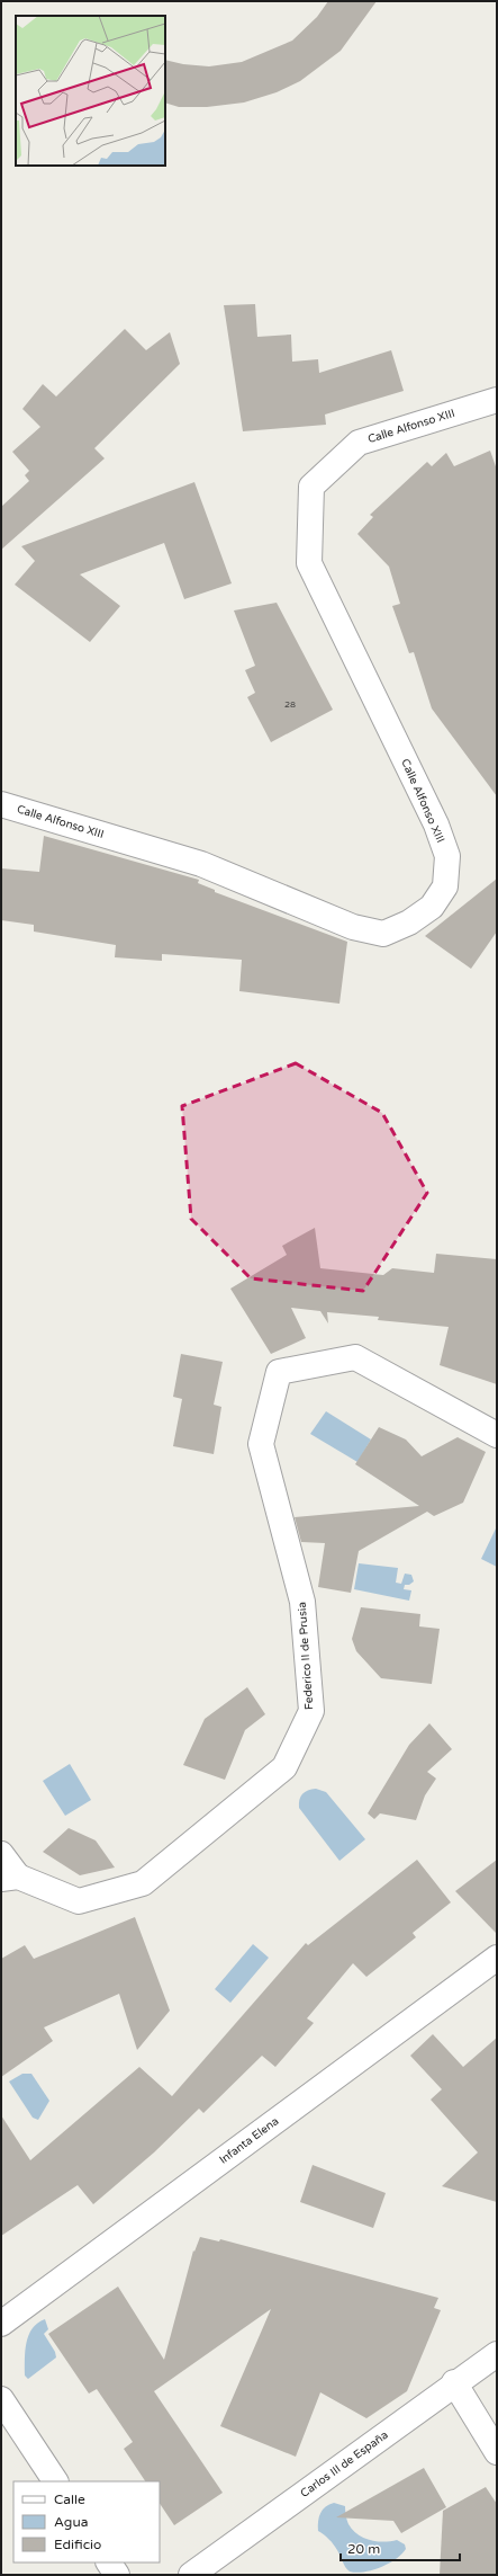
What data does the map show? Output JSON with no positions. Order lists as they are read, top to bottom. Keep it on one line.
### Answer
{"streets":{"street":["Calle Alfonso XIII","Federico II de Prusia","Infanta Elena","Carlos III de España"]},"house_numbers":["28"],"legend":["Calle","Agua","Edificio"],"scale_bar":"20 m"}
